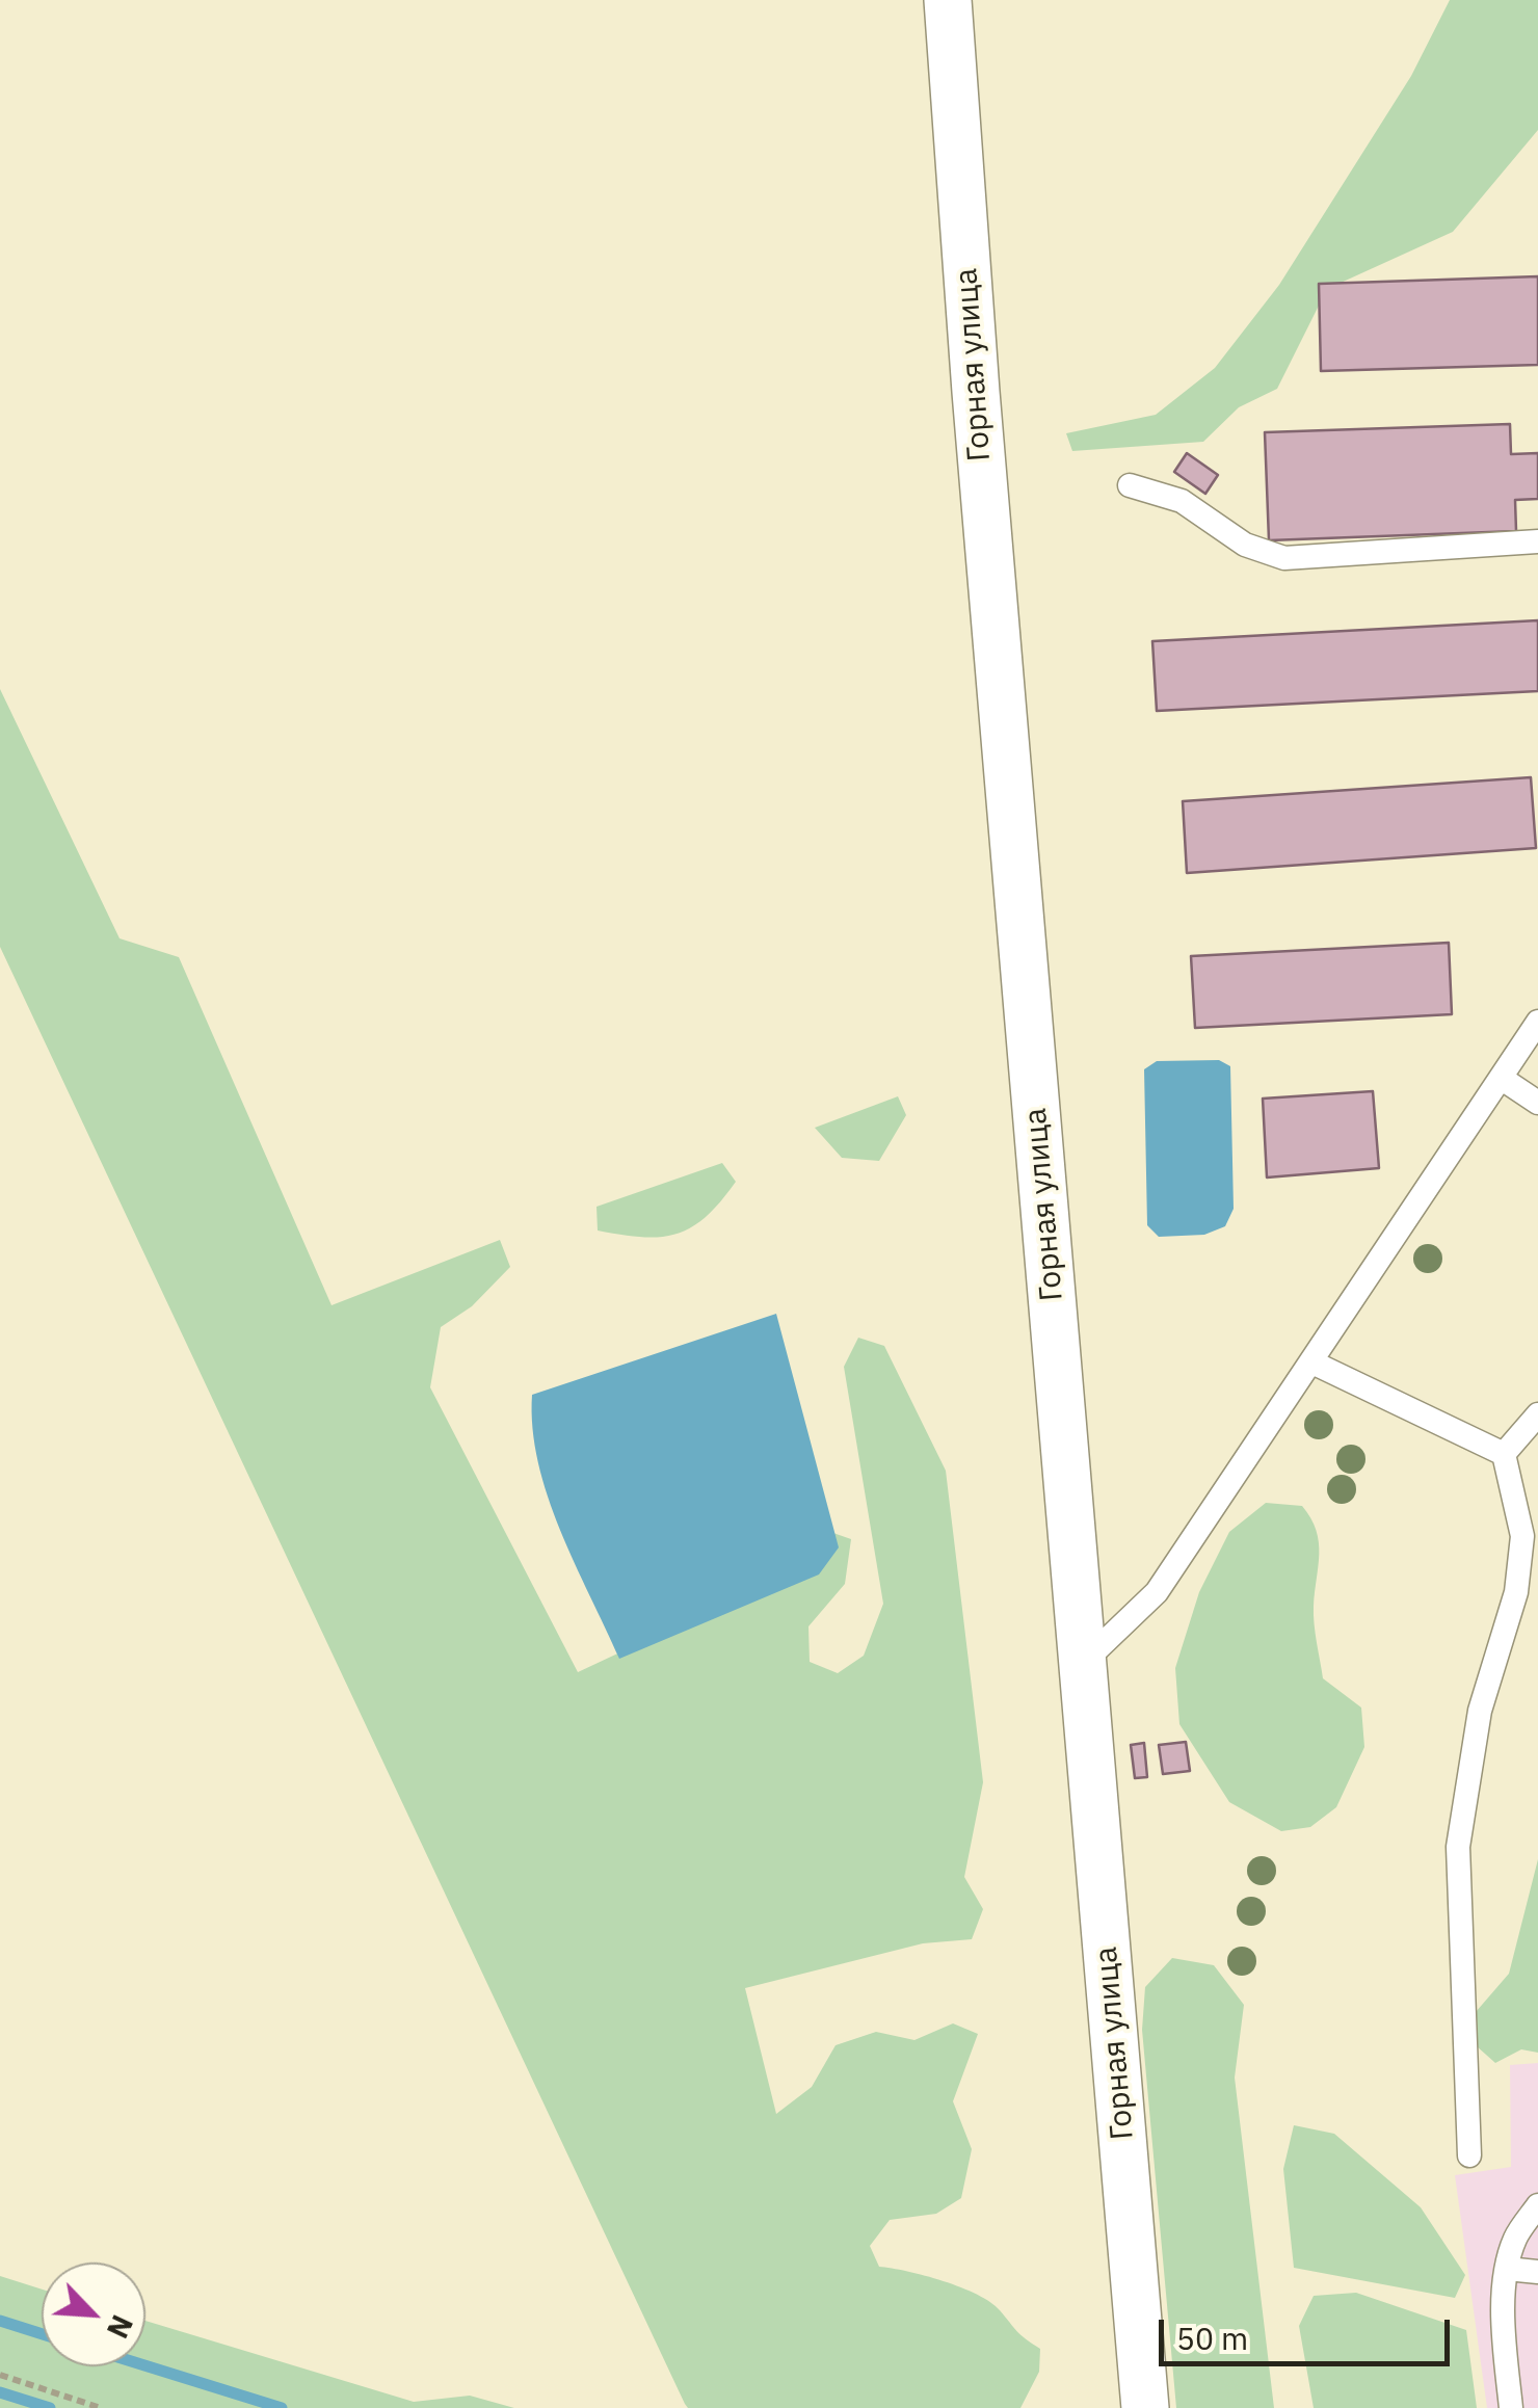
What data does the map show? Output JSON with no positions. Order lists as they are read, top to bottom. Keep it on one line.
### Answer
{"streets":{"street":["Горная улица"]},"scale_bar":"50 m","north":"bottom right"}
